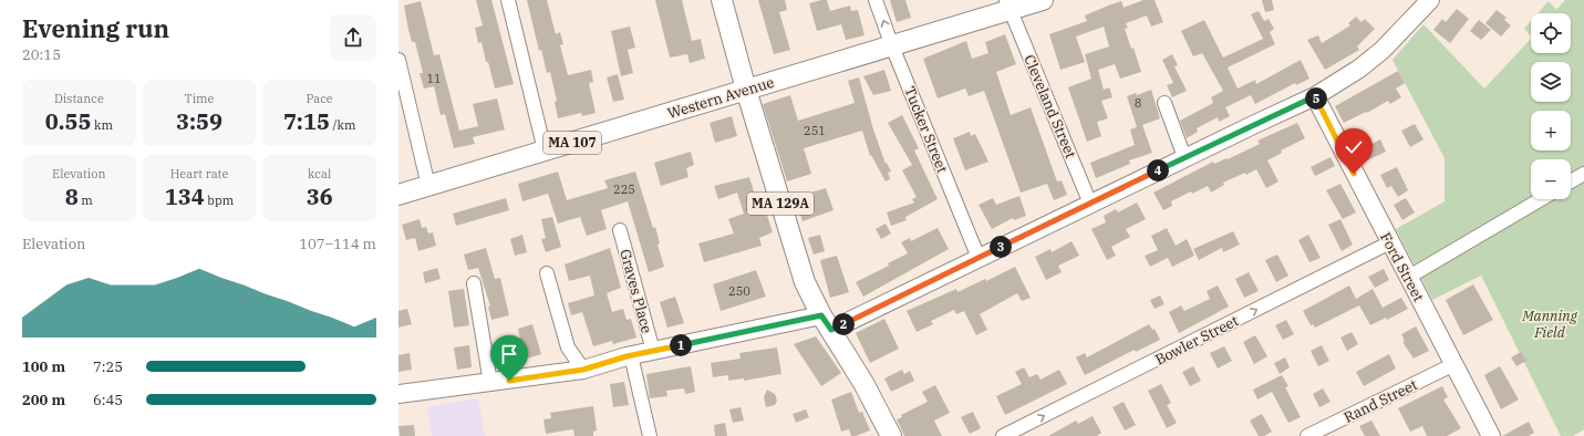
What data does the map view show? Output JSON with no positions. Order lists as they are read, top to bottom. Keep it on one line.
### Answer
{"streets":{"main road":["Western Avenue","MA 107","MA 129A"],"street":["Cleveland Street","Tucker Street","Ford Street","Graves Place","Bowler Street","Rand Street"]},"crossings":[["Western Avenue","Cleveland Street"],["Western Avenue","Tucker Street"],["Western Avenue","MA 129A"],["Ford Street","Bowler Street"],["Ford Street","Rand Street"]],"one_way":["Bowler Street"],"parks":["Manning Field"],"house_numbers":["11","8","251","225","250"],"page":{"heading":["Evening run","20:15"],"map_buttons":["+","−"],"stats":[["Distance","0.55 km"],["Time","3:59"],["Pace","7:15 /km"],["Elevation","8 m"],["Heart rate","134 bpm"],["kcal","36"]],"pins":["5","4","3","2","1"],"chart":["Elevation","107–114 m"],"list":[{"name":"100 m","note":"7:25"},{"name":"200 m","note":"6:45"}]}}
